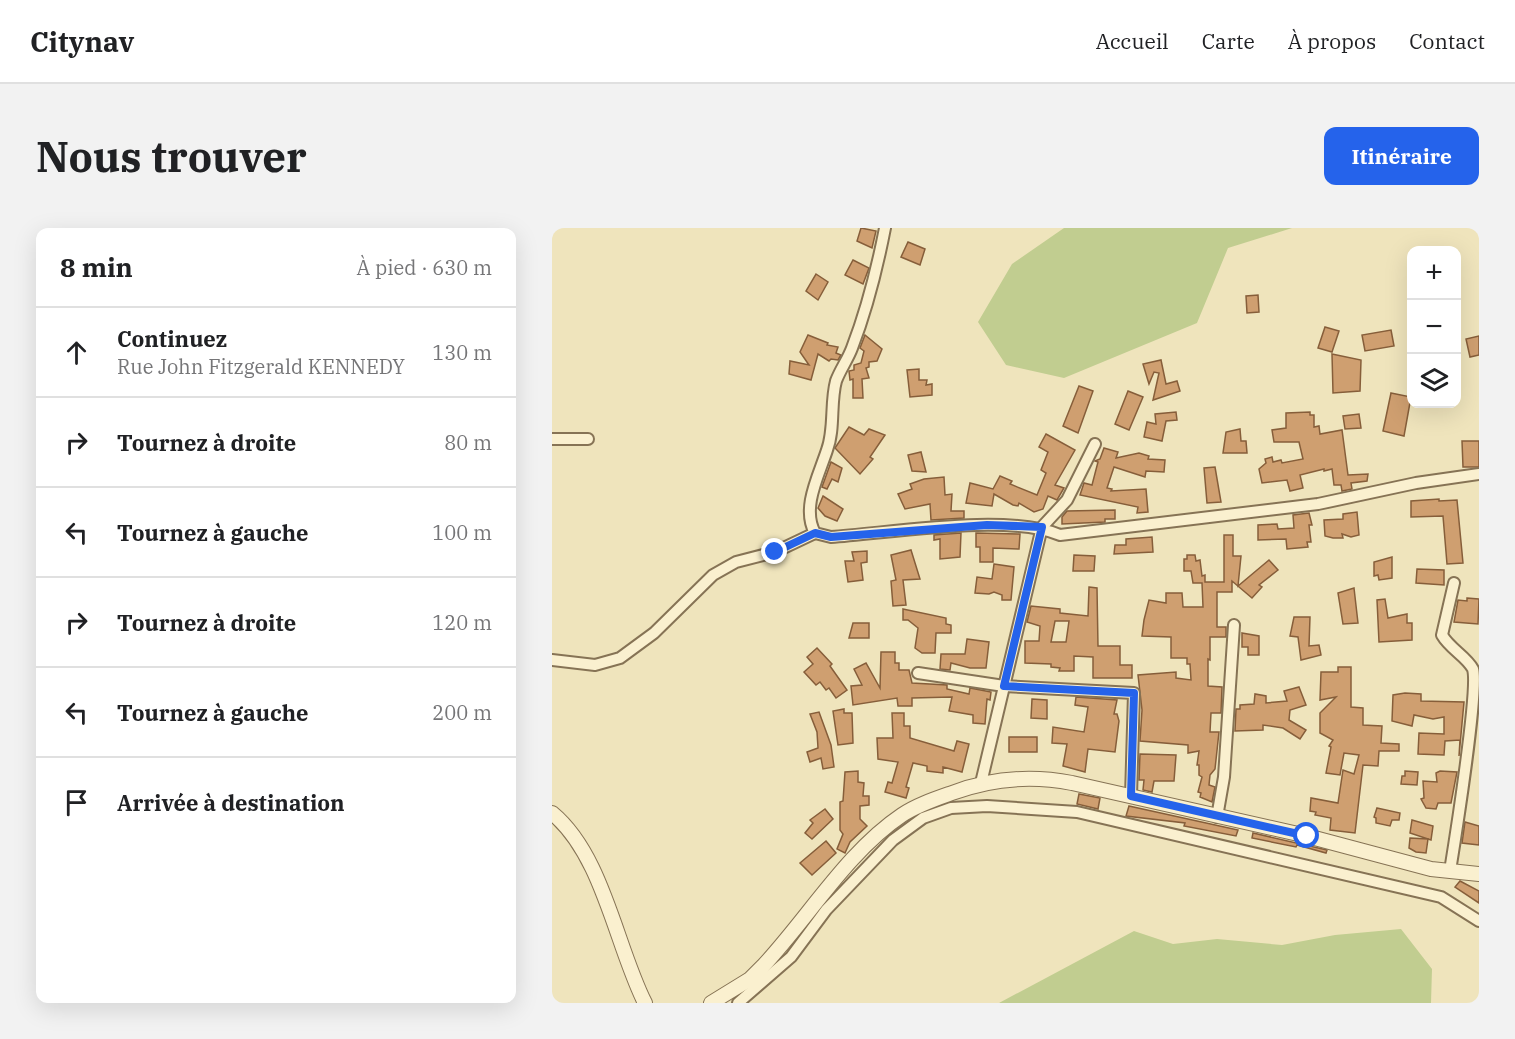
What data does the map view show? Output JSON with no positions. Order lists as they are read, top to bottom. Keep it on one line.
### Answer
{"page":{"header":"Citynav","nav":["Accueil","Carte","À propos","Contact"],"buttons":"Itinéraire","title":"Nous trouver","heading":["8 min","À pied · 630 m"],"map_buttons":["+","−"],"list":[["Continuez","Rue John Fitzgerald KENNEDY","130 m"],["Tournez à droite","80 m"],["Tournez à gauche","100 m"],["Tournez à droite","120 m"],["Tournez à gauche","200 m"],"Arrivée à destination"]}}
